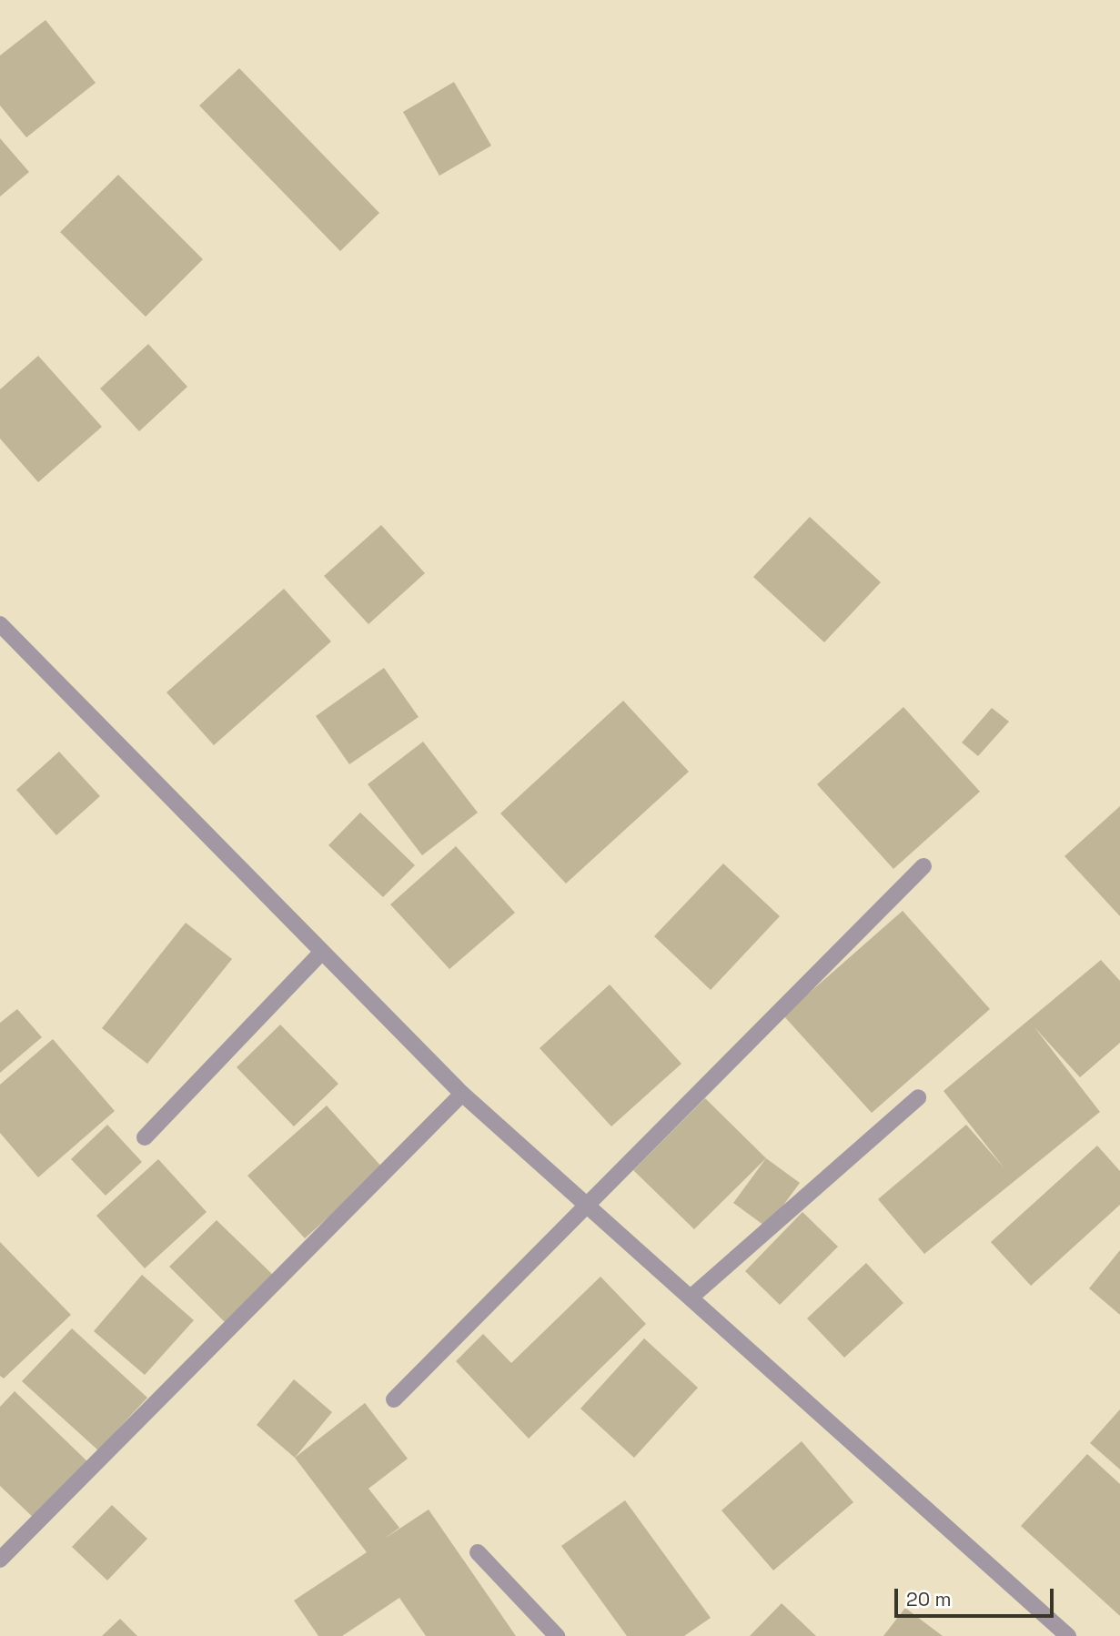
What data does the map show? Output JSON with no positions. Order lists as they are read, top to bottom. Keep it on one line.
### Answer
{"scale_bar":"20 m"}
